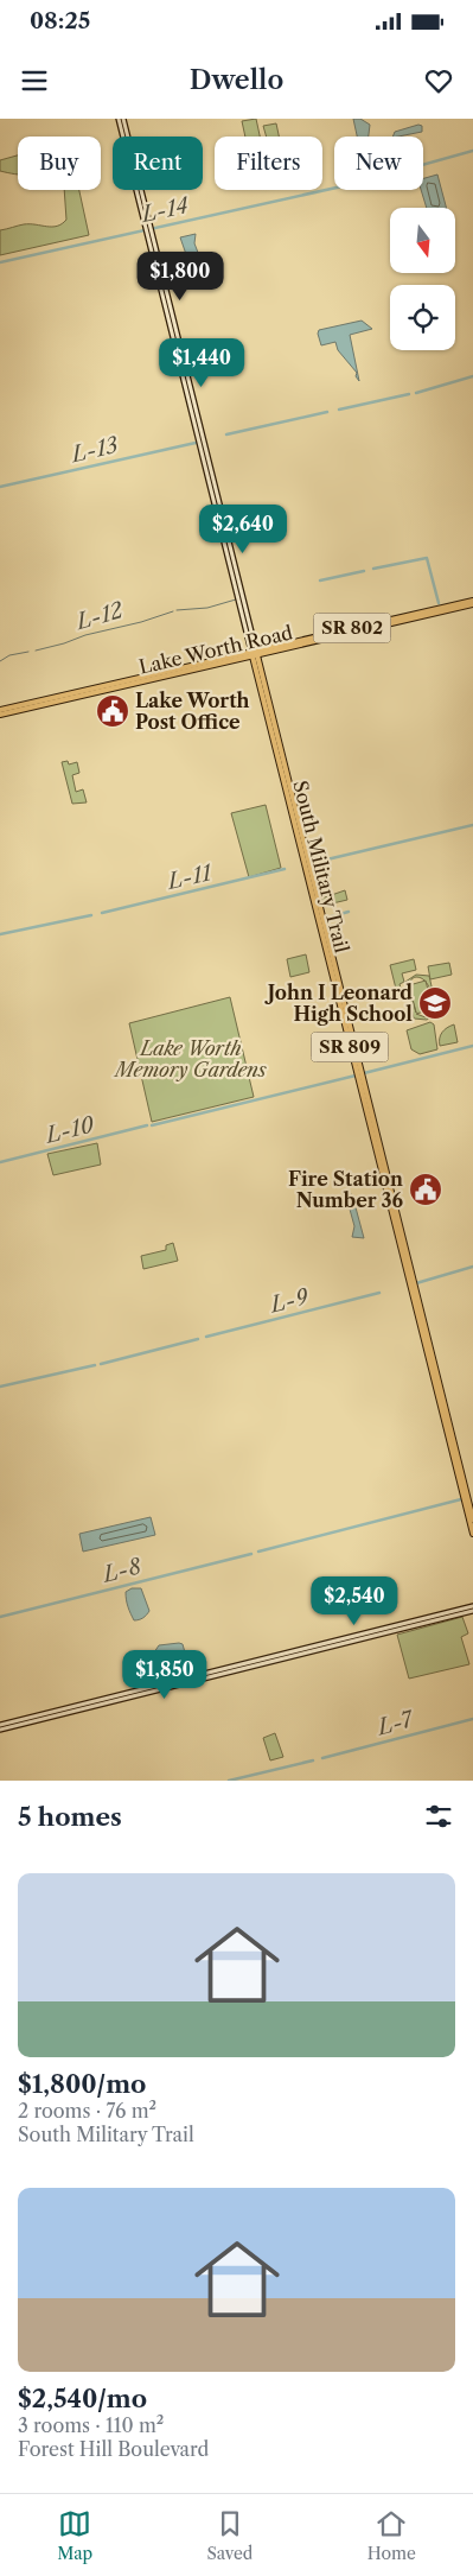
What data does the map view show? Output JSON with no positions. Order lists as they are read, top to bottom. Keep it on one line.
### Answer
{"streets":{"main road":["SR 802","Lake Worth Road","South Military Trail","SR 809"]},"crossings":[["Lake Worth Road","South Military Trail"]],"water":["L-14","L-13","L-12","L-11","L-10","L-9","L-8","L-7"],"parks":["Lake Worth Memory Gardens"],"places":{"public building":["Lake Worth Post Office","Fire Station Number 36"],"school or university":["John I Leonard High School"]},"north":"bottom","page":{"status":"08:25","header":"Dwello","chip":["Buy","Rent","Filters","New"],"price":["$1,800","$1,440","$2,640","$2,540","$1,850"],"heading":"5 homes","list":[{"name":"$1,800/mo","note":"2 rooms · 76 m² · South Military Trail"},{"name":"$2,540/mo","note":"3 rooms · 110 m² · Forest Hill Boulevard"}],"tabs":["Map","Saved","Home"]}}
